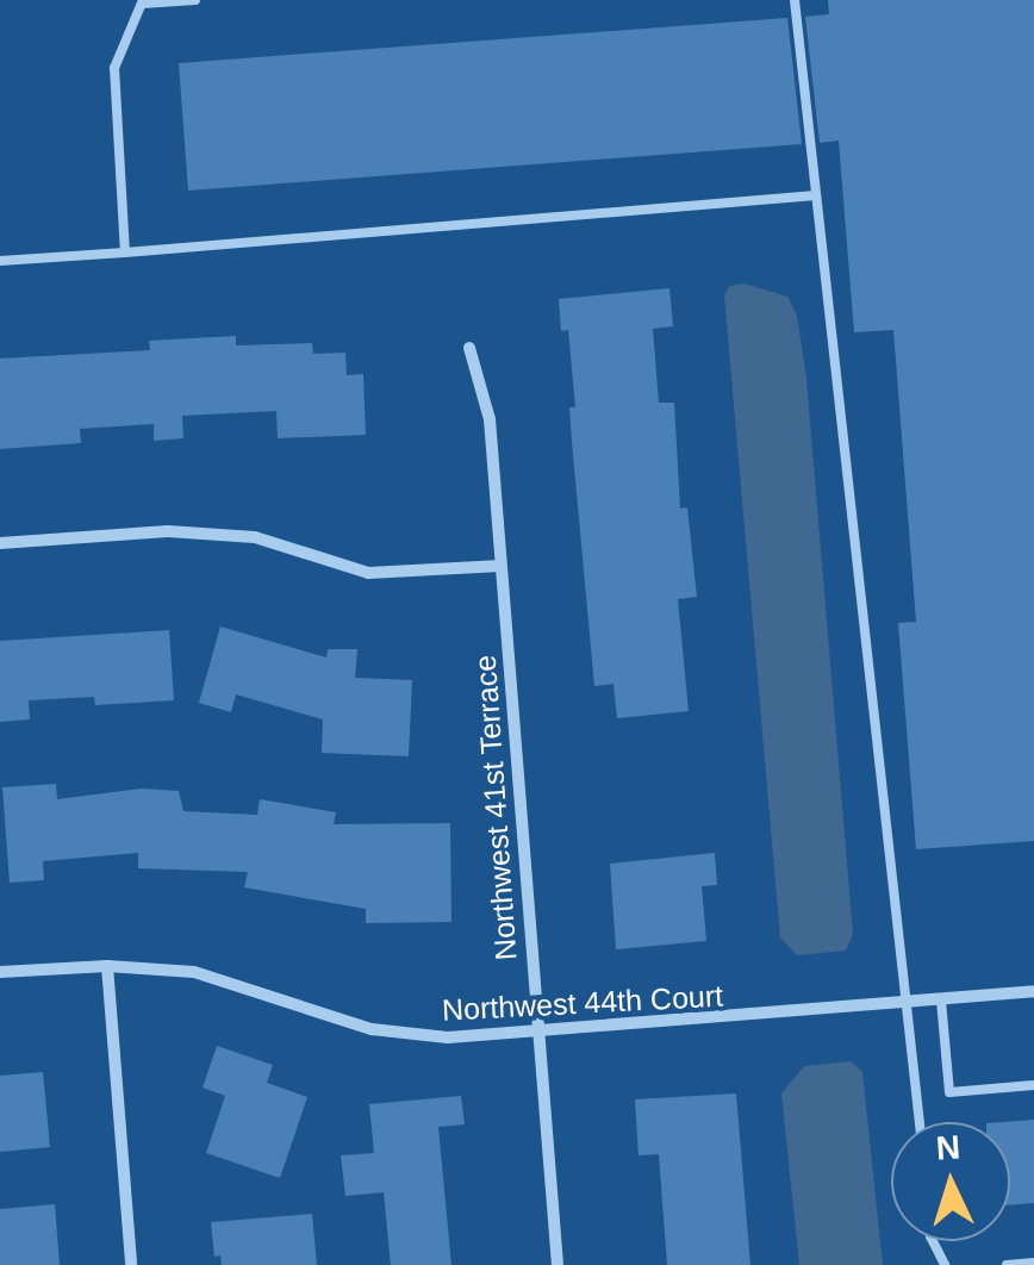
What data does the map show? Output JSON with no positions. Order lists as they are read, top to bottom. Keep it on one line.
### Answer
{"streets":{"street":["Northwest 41st Terrace","Northwest 44th Court"]},"crossings":[["Northwest 41st Terrace","Northwest 44th Court"]],"north":"top"}
